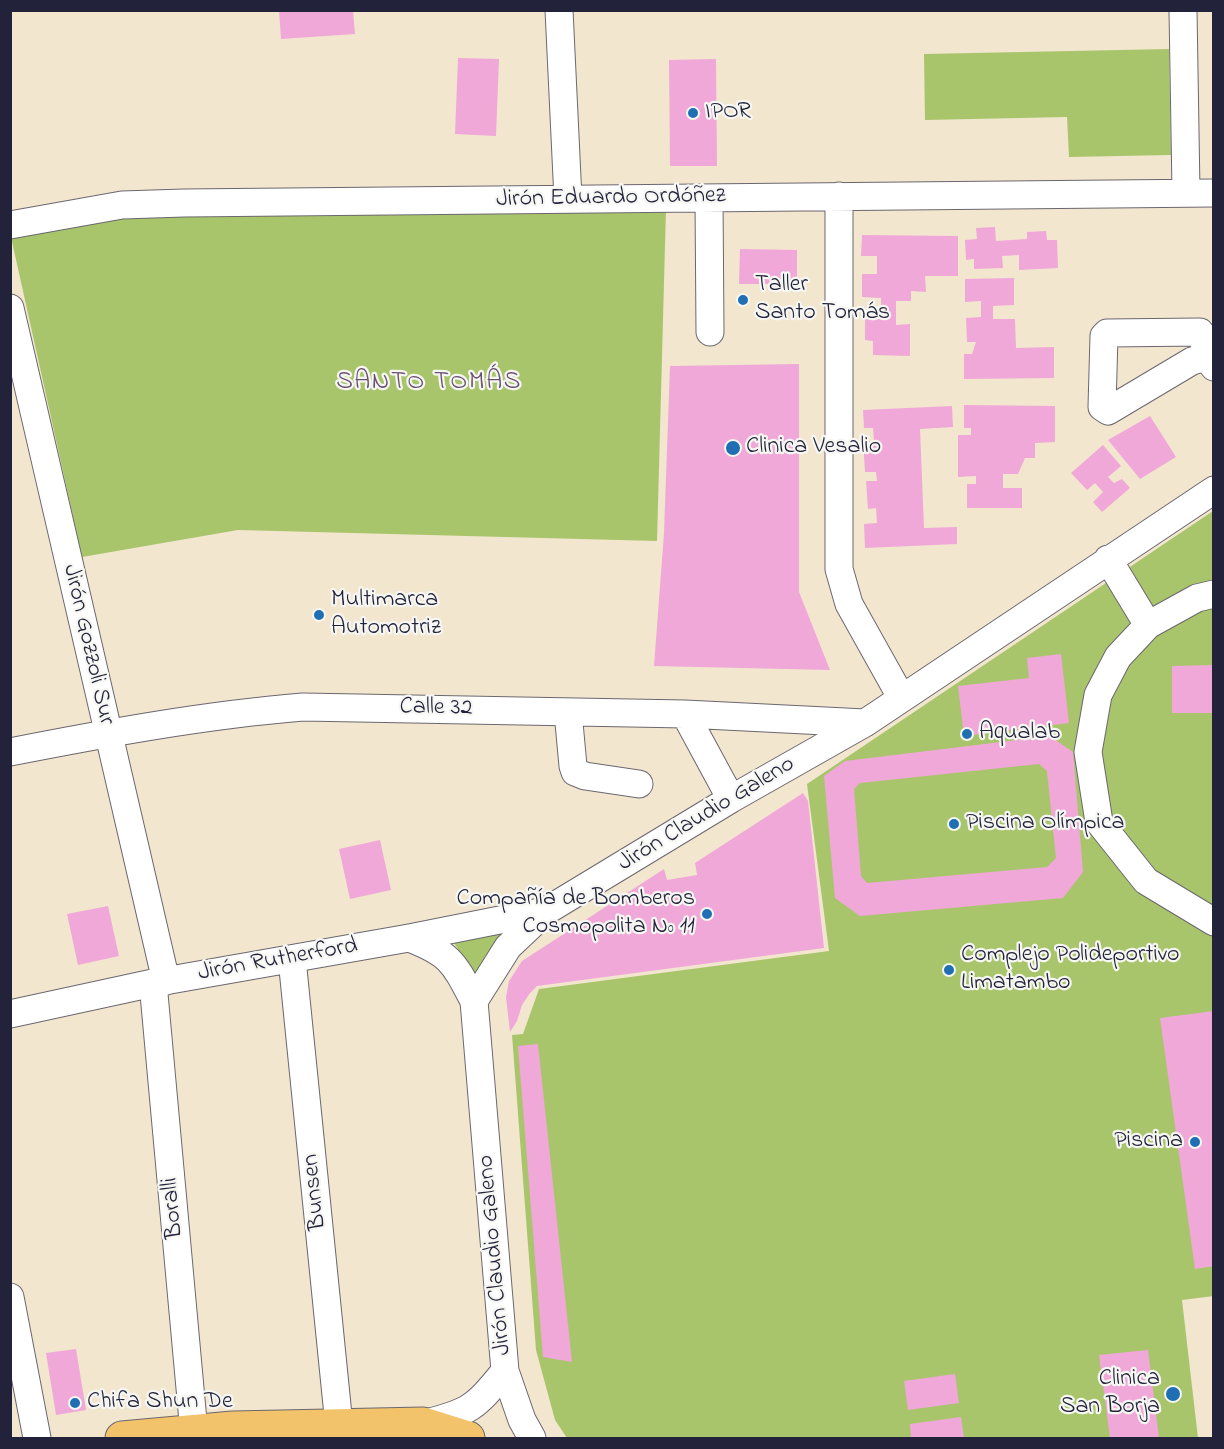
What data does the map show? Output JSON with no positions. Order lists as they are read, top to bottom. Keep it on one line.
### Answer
{"streets":{"street":["Jirón Eduardo Ordóñez","Jirón Gozzoli Sur","Calle 32","Jirón Claudio Galeno","Jirón Rutherford","Bunsen","Boralli"]},"crossings":[["Jirón Gozzoli Sur","Calle 32"],["Jirón Gozzoli Sur","Jirón Rutherford"],["Jirón Gozzoli Sur","Boralli"],["Calle 32","Jirón Claudio Galeno"],["Jirón Claudio Galeno","Jirón Rutherford"],["Jirón Rutherford","Bunsen"],["Jirón Rutherford","Boralli"]],"districts":["SANTO TOMÁS"],"places":["IPOR","Taller Santo Tomás","Clinica Vesalio","Multimarca Automotriz","Aqualab","Piscina Olímpica","Compañía de Bomberos Cosmopolita Nº 11","Complejo Polideportivo Limatambo","Piscina","Clinica San Borja","Chifa Shun De"]}
